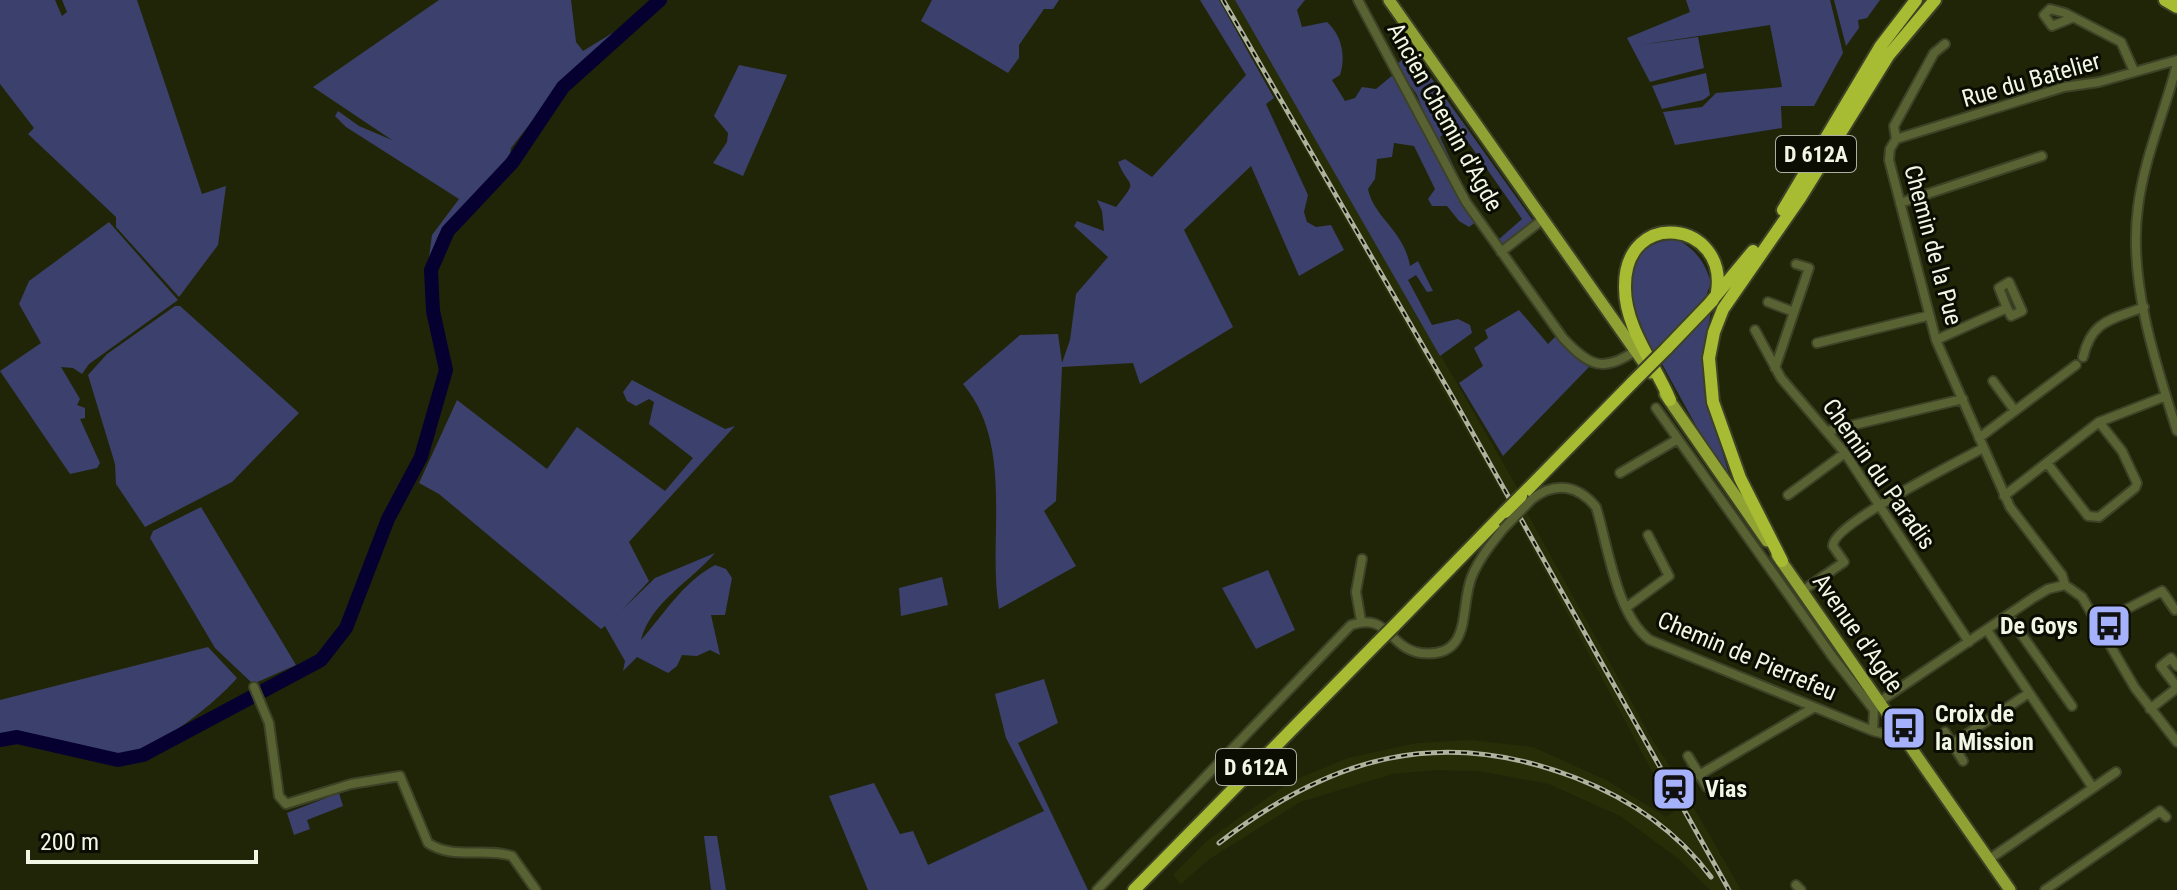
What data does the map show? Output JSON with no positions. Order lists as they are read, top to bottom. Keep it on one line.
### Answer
{"streets":{"highway":["D 612A"],"main road":["Avenue d'Agde"],"street":["Rue du Batelier","Ancien Chemin d'Agde","Chemin de la Pue","Chemin du Paradis","Chemin de Pierrefeu"]},"crossings":[["Rue du Batelier","Chemin de la Pue"],["Ancien Chemin d'Agde","Avenue d'Agde"],["D 612A","Chemin de Pierrefeu"],["Avenue d'Agde","Chemin de Pierrefeu"]],"places":{"bus stop":["De Goys","Croix de la Mission"],"station":["Vias"]},"scale_bar":"200 m"}
